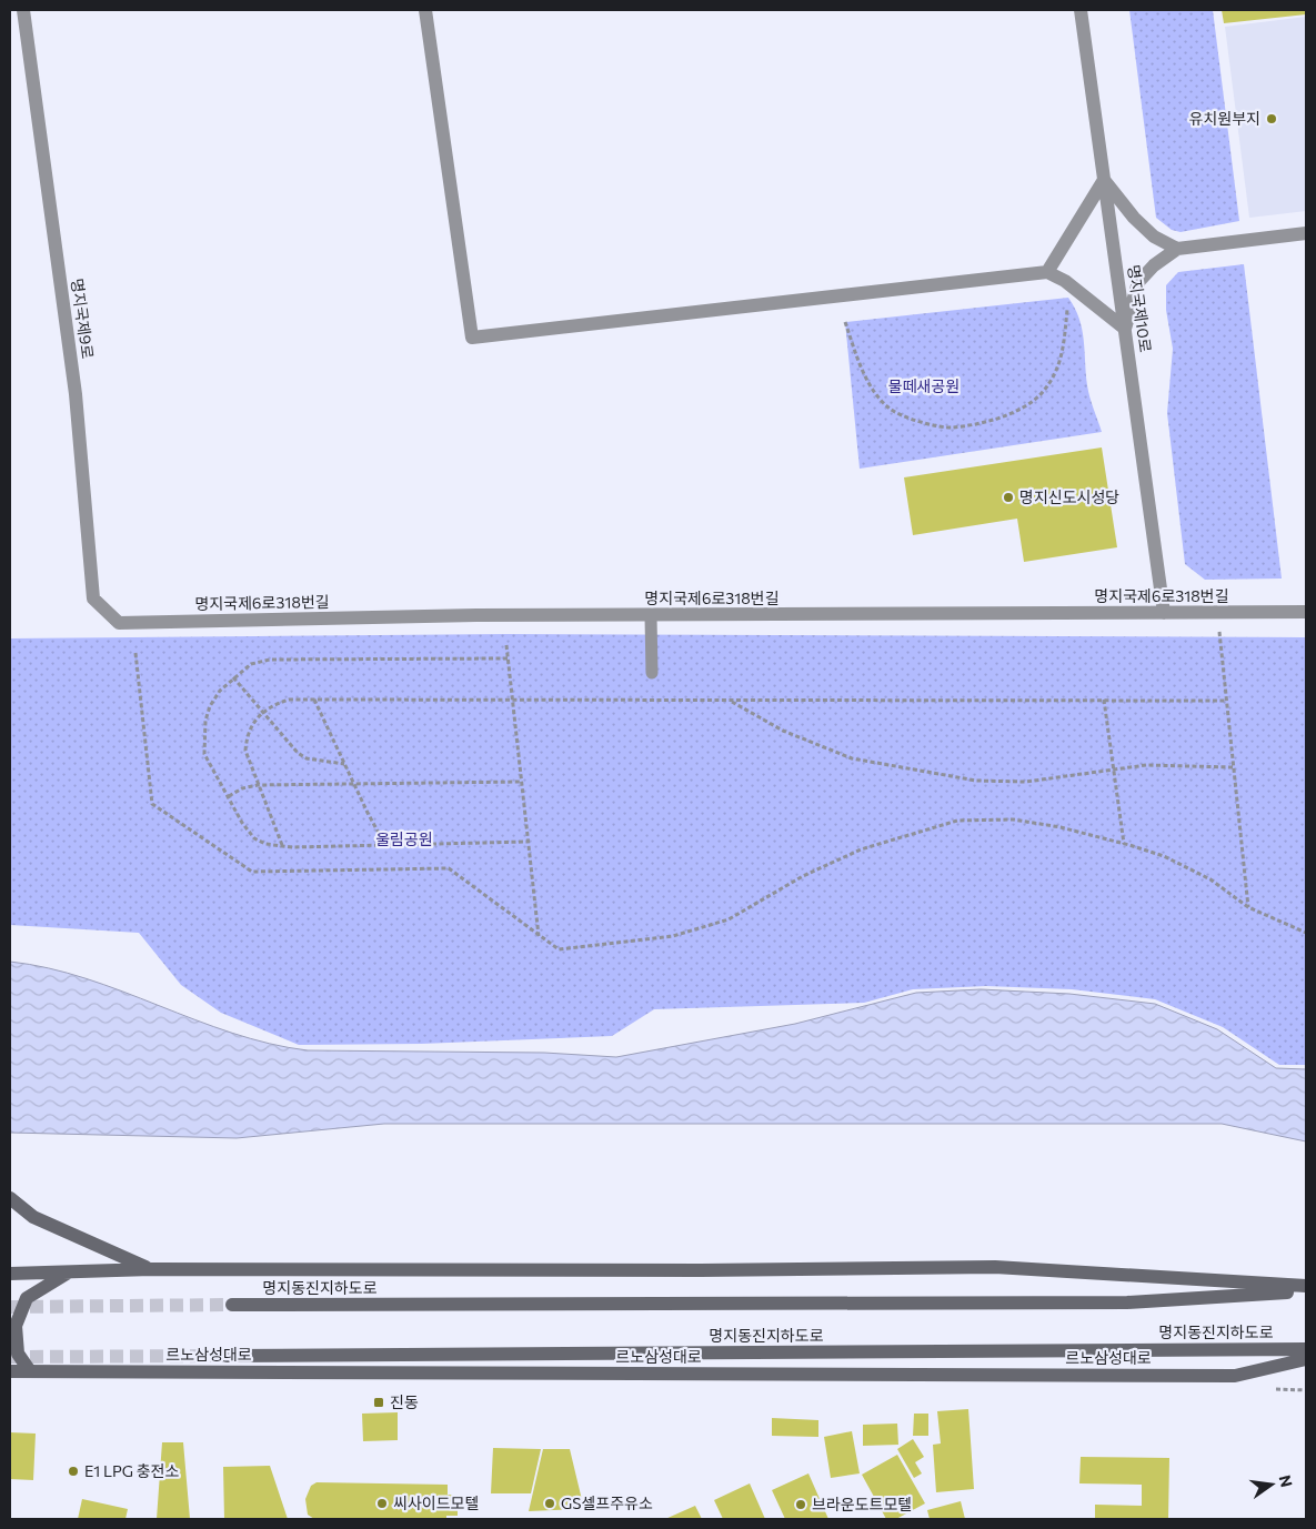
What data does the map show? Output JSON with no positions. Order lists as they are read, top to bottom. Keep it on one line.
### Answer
{"streets":{"main road":["명지동진지하도로","르노삼성대로"],"street":["명지국제10로","명지국제9로","명지국제6로318번길"]},"crossings":[["명지국제10로","명지국제6로318번길"],["명지국제9로","명지국제6로318번길"]],"parks":["물떼새공원","울림공원"],"places":{"other":["유치원부지","명지신도시성당","E1 LPG 충전소","씨사이드모텔","GS셀프주유소","브라운도트모텔"],"transit":["진동"]},"north":"right"}
